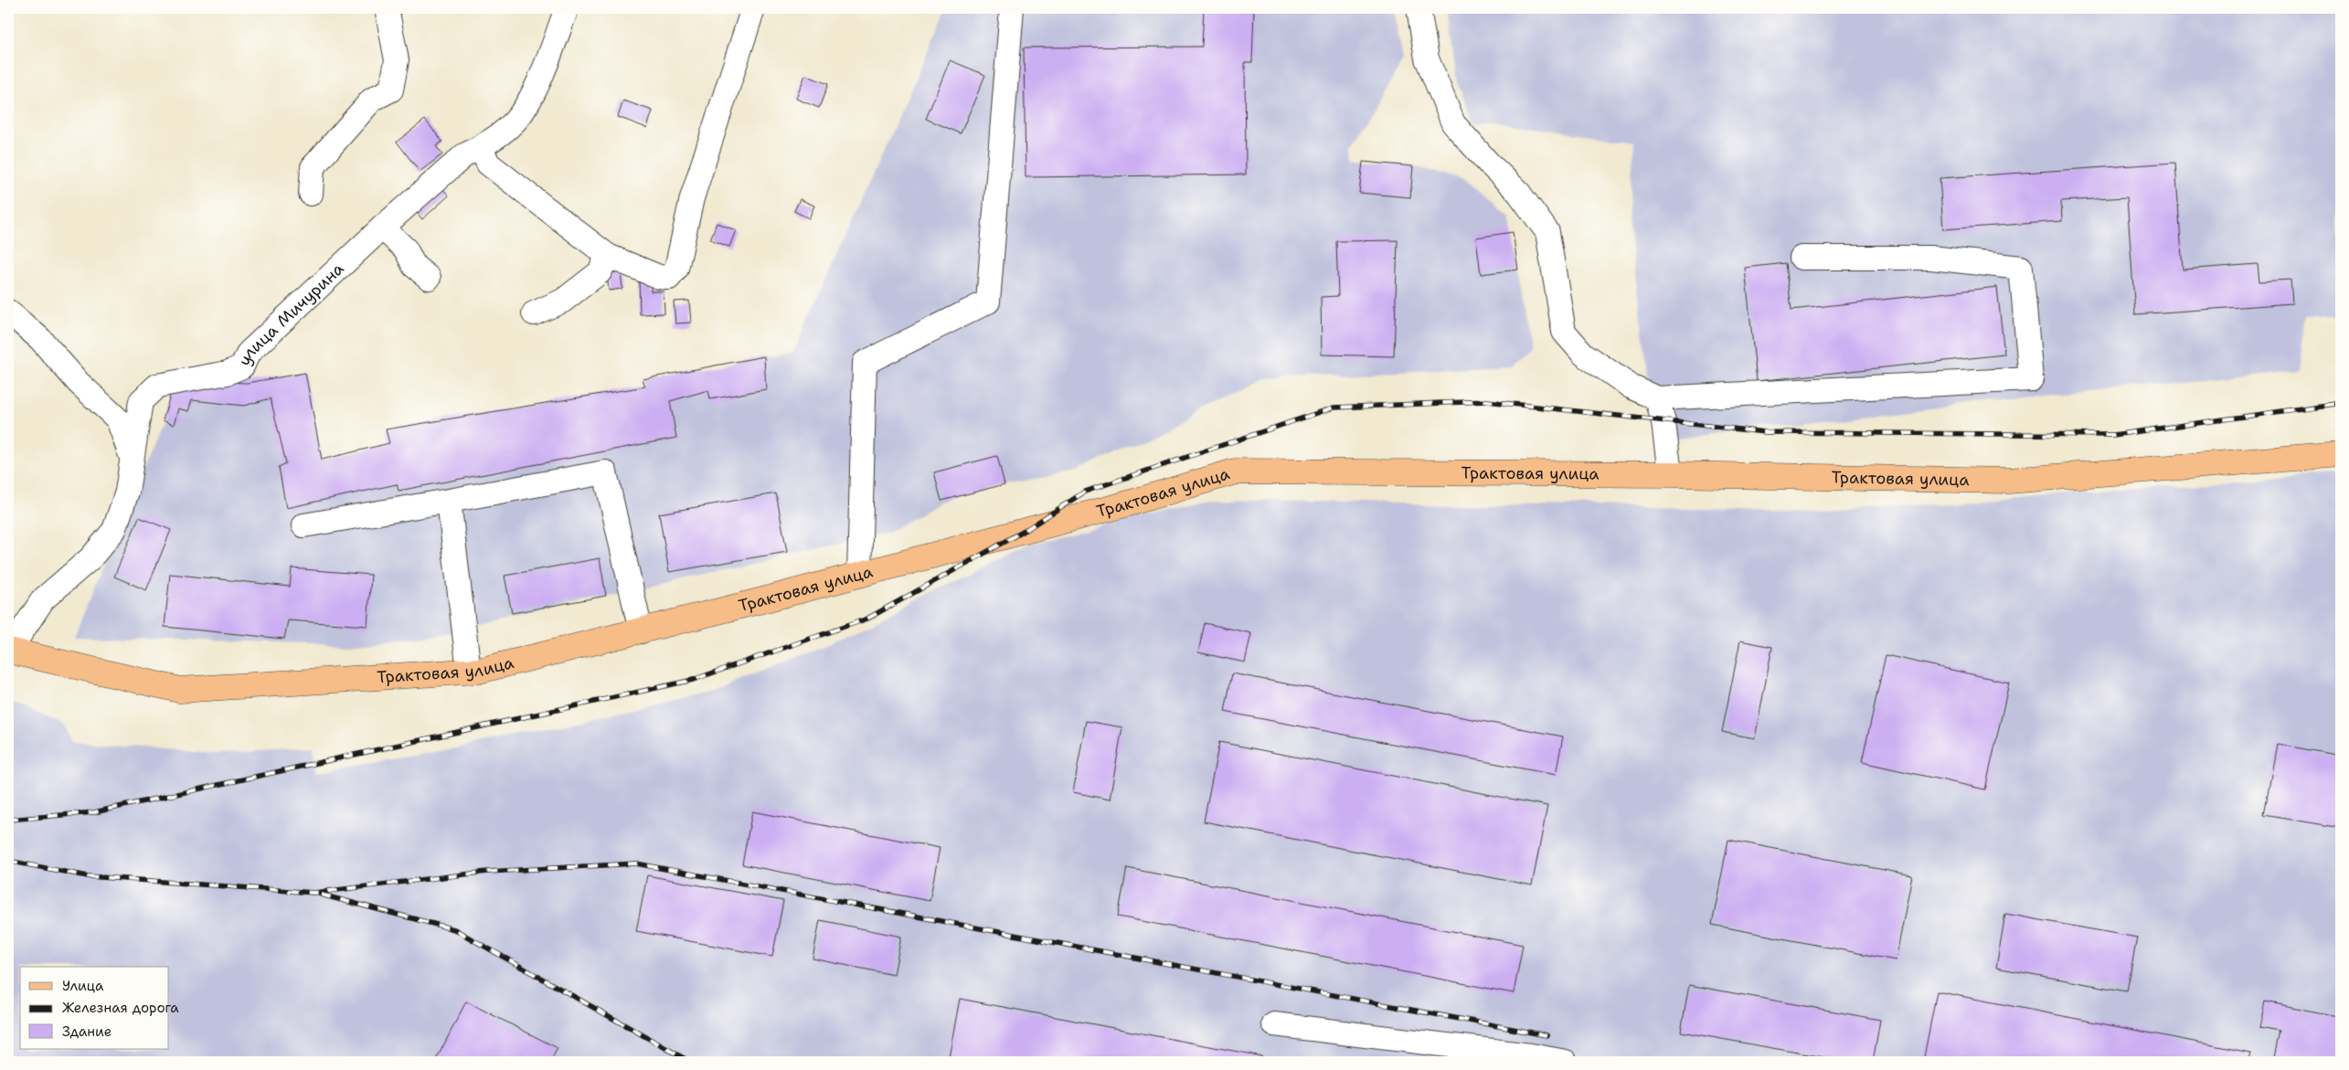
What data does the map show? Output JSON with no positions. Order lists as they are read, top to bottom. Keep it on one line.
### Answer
{"streets":{"main road":["Трактовая улица"],"street":["улица Мичурина"]},"crossings":[["улица Мичурина","Трактовая улица"]],"legend":["Улица","Железная дорога","Здание"]}
